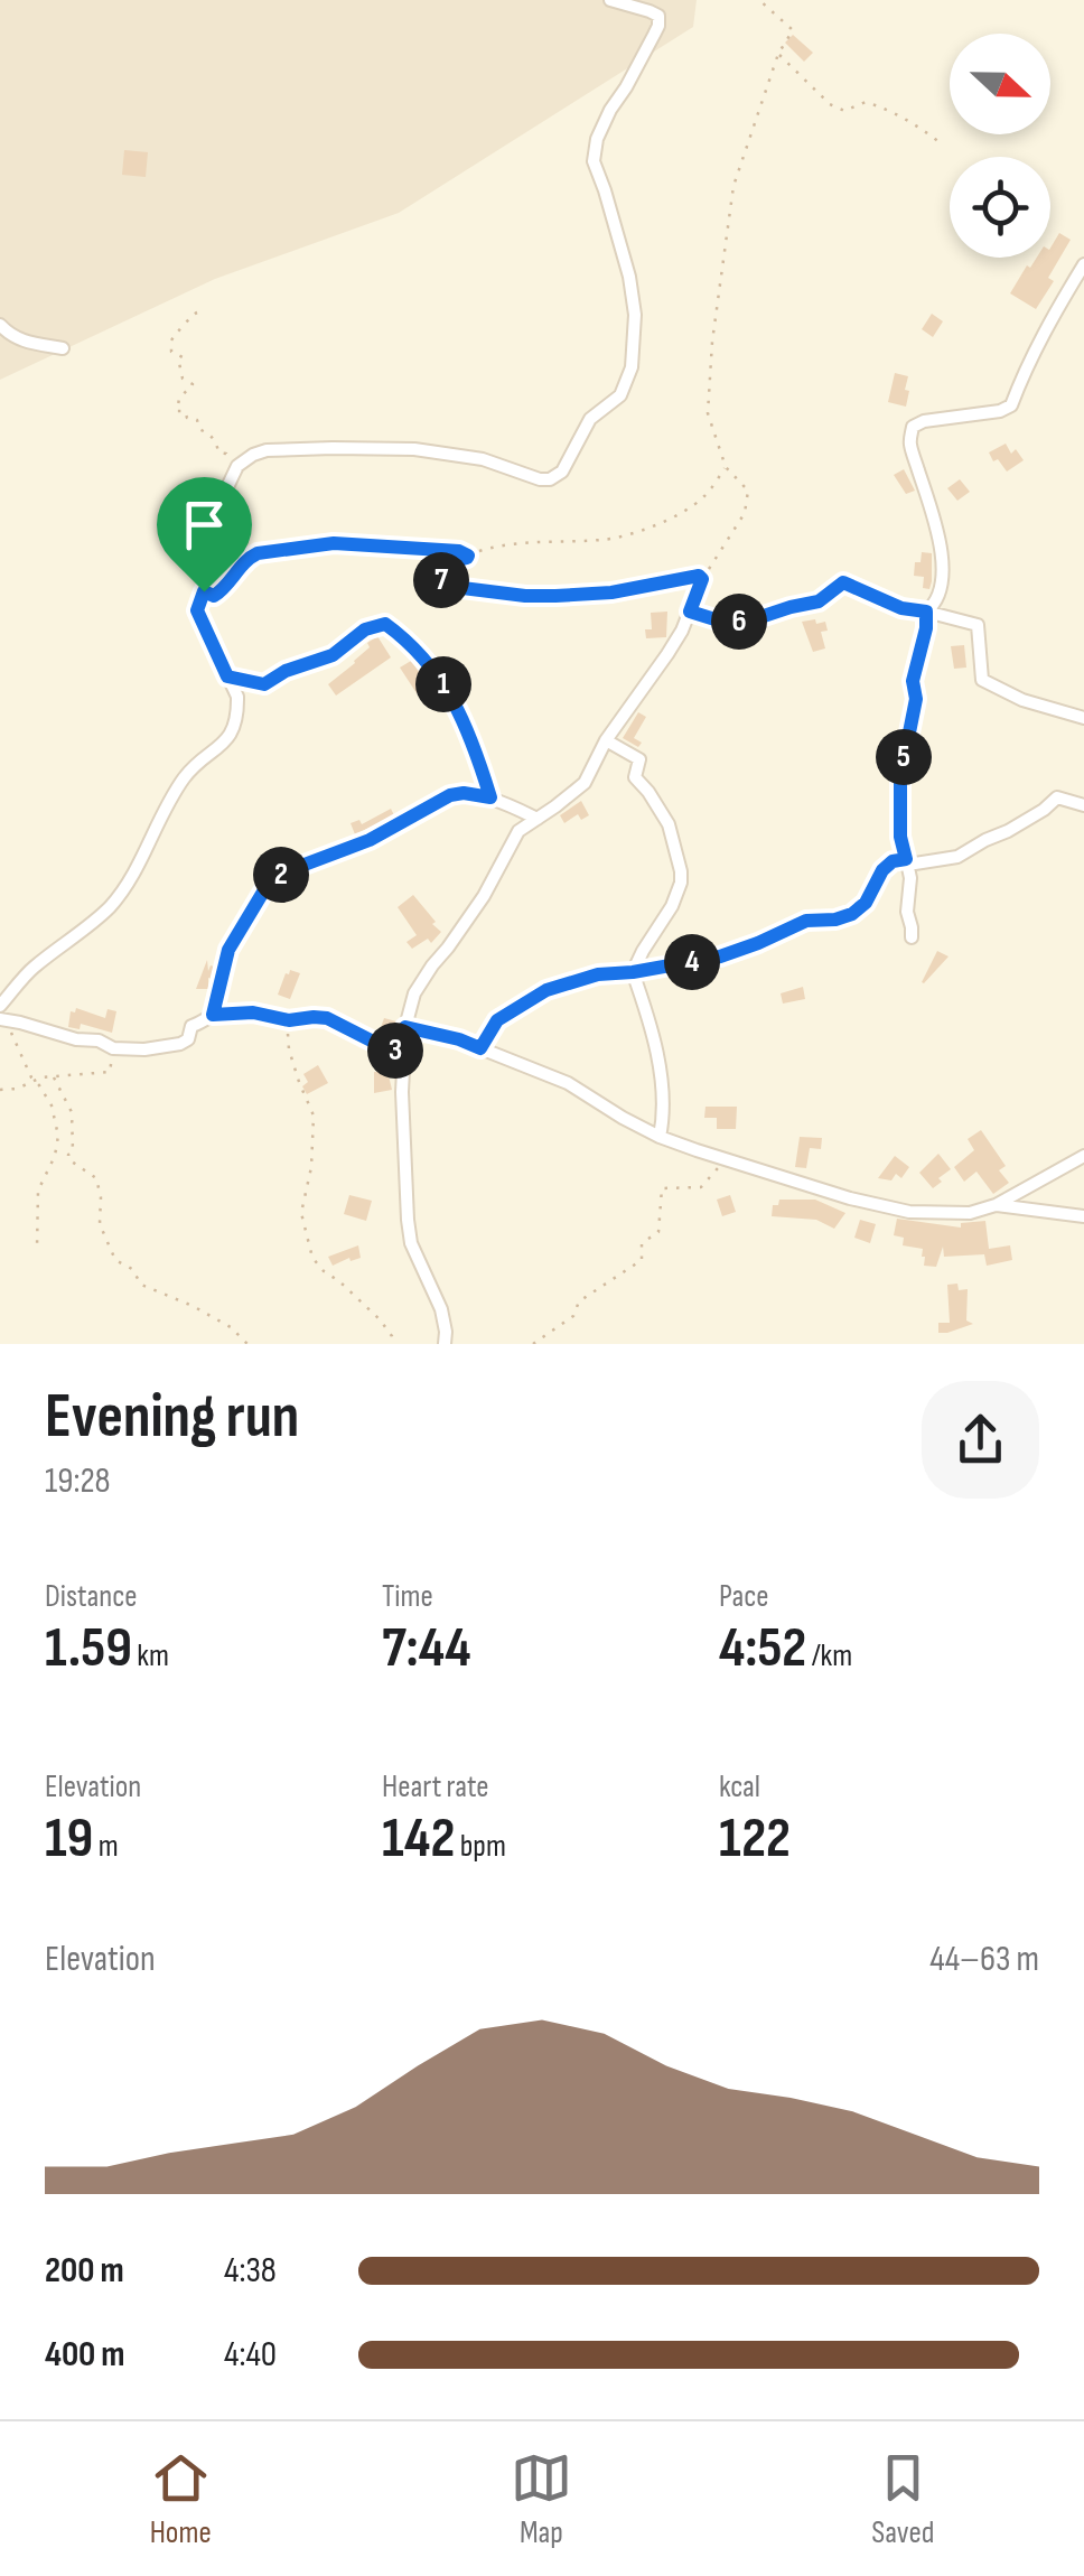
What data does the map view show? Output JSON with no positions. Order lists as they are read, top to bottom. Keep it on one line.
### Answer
{"north":"right","page":{"pins":["7","6","1","5","2","4","3"],"heading":["Evening run","19:28"],"stats":[["Distance","1.59 km"],["Time","7:44"],["Pace","4:52 /km"],["Elevation","19 m"],["Heart rate","142 bpm"],["kcal","122"]],"chart":["Elevation","44–63 m"],"list":[{"name":"200 m","note":"4:38"},{"name":"400 m","note":"4:40"}],"tabs":["Home","Map","Saved"]}}
